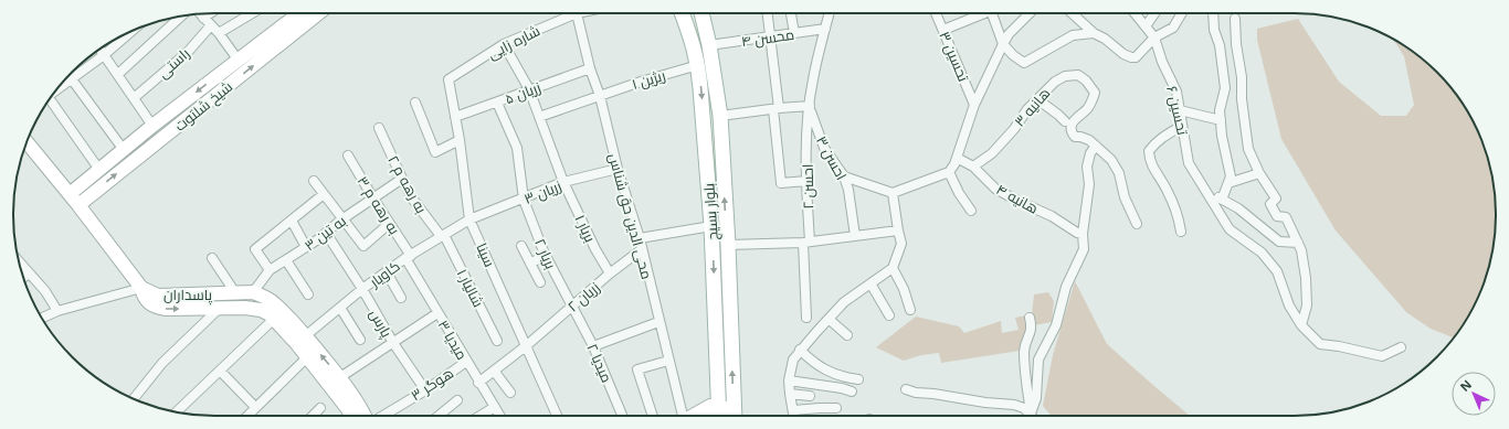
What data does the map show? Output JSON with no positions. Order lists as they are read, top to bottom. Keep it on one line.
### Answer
{"streets":{"main road":["شیخ شلتوت","بلوار بسیج","پاسداران"],"street":["محسن ۴","شاره زایی","تحسین ۳","راستی","ریژین ۱","زریان ۵","هانیه ۳","تحسین ۶","احسن ۳","به رهه م ۲","احسن ۲","زریان ۳","هانیه ۴","به رهه م ۳","محی الدین حق شناس","بریار ۱","به تین ۳","بریار ۲","سینا","کاویار","شالیار ۱","زریان ۲","پارس","میدیا ۳","میدیا ۲","هوگر ۳"]},"crossings":[["محسن ۴","احسن ۲"],["محسن ۴","بلوار بسیج"],["شاره زایی","محی الدین حق شناس"],["شاره زایی","بریار ۱"],["شاره زایی","سینا"],["ریژین ۱","بلوار بسیج"],["ریژین ۱","محی الدین حق شناس"],["ریژین ۱","بریار ۱"],["زریان ۵","محی الدین حق شناس"],["زریان ۵","بریار ۱"],["زریان ۵","بریار ۲"],["زریان ۵","سینا"],["هانیه ۳","هانیه ۴"],["احسن ۳","احسن ۲"],["به رهه م ۲","به تین ۳"],["به رهه م ۲","کاویار"],["به رهه م ۲","شالیار ۱"],["زریان ۳","محی الدین حق شناس"],["زریان ۳","بریار ۱"],["زریان ۳","بریار ۲"],["زریان ۳","سینا"],["زریان ۳","کاویار"],["به رهه م ۳","به تین ۳"],["به رهه م ۳","کاویار"],["به رهه م ۳","میدیا ۳"],["محی الدین حق شناس","زریان ۲"],["بریار ۱","زریان ۲"],["به تین ۳","پاسداران"],["به تین ۳","پارس"],["بریار ۲","زریان ۲"],["بریار ۲","میدیا ۲"],["سینا","کاویار"],["سینا","زریان ۲"],["کاویار","شالیار ۱"],["کاویار","پاسداران"],["کاویار","پارس"],["کاویار","میدیا ۳"],["زریان ۲","میدیا ۳"],["زریان ۲","میدیا ۲"],["پارس","هوگر ۳"],["میدیا ۳","هوگر ۳"]],"north":"top left"}
